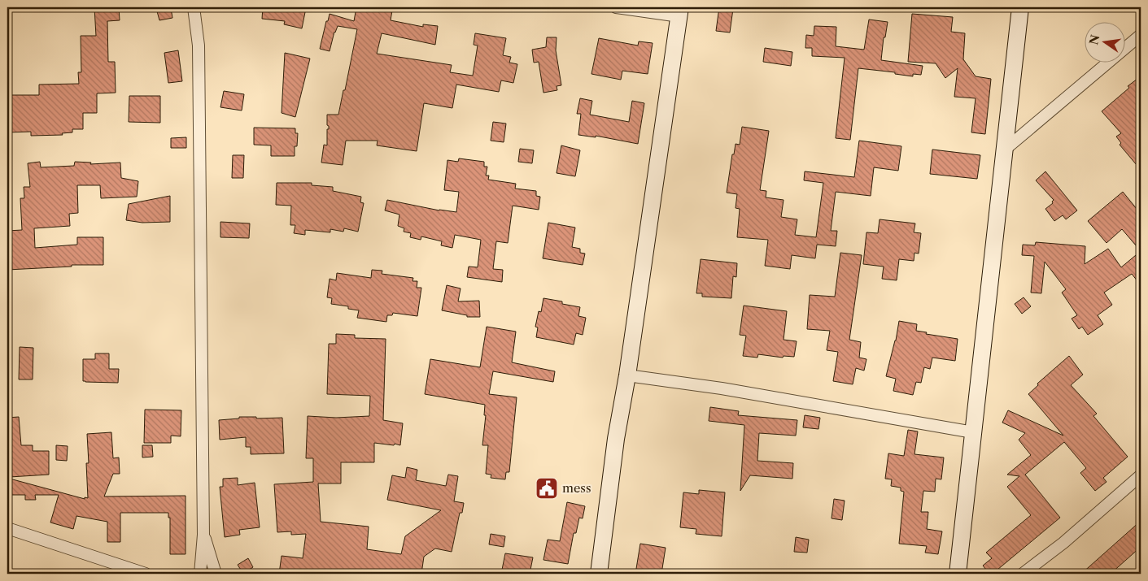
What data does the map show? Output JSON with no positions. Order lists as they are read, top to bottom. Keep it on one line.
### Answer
{"places":{"public building":["mess"]},"north":"left"}
